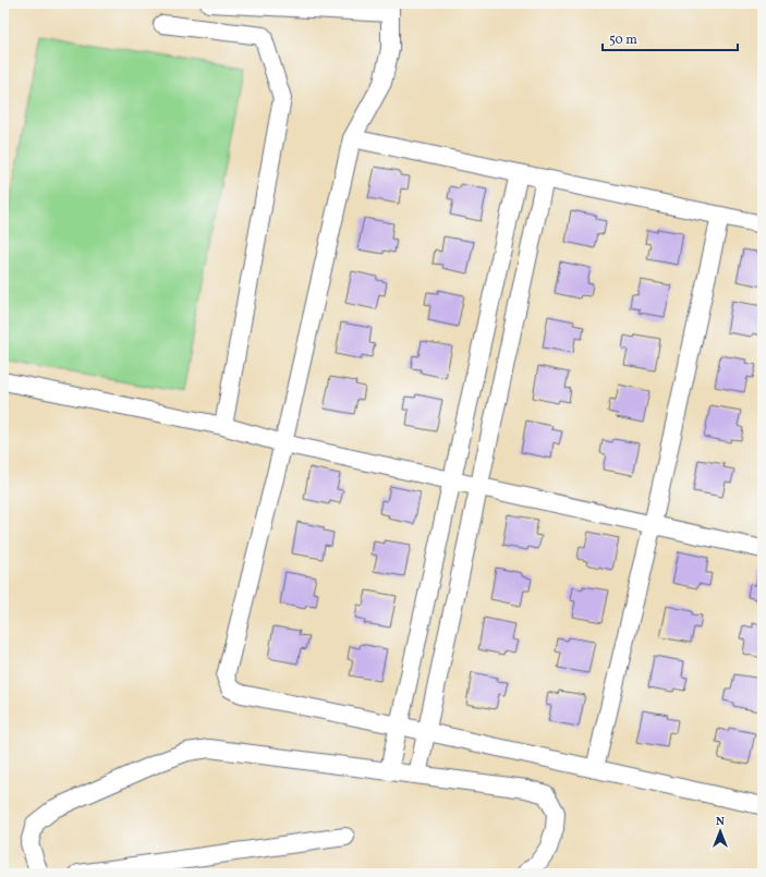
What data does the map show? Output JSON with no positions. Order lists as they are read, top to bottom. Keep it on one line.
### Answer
{"scale_bar":"50 m","north":"top"}
